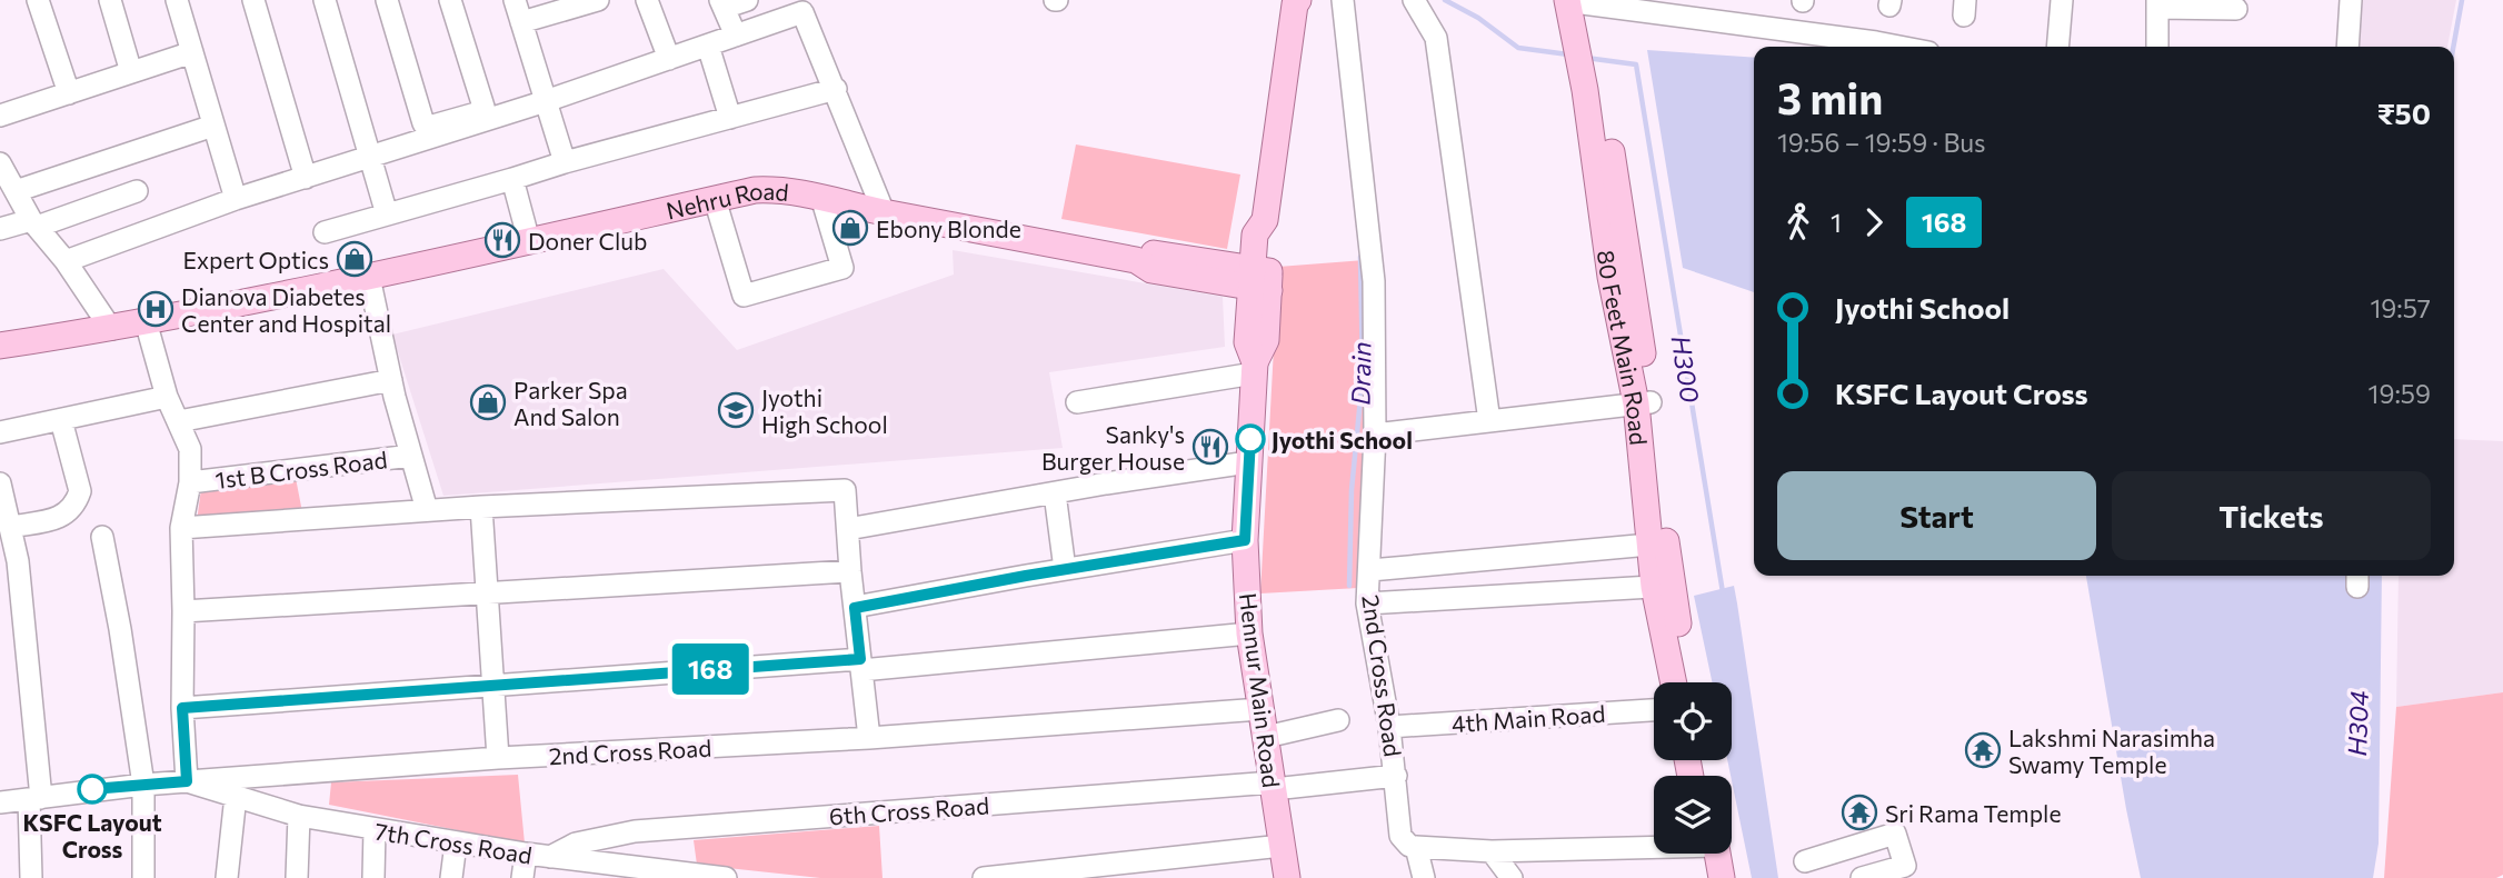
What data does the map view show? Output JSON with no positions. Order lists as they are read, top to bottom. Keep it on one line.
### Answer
{"streets":{"main road":["Nehru Road","80 Feet Main Road","Hennur Main Road"],"street":["1st B Cross Road","2nd Cross Road","4th Main Road","6th Cross Road","7th Cross Road"]},"crossings":[["Nehru Road","Hennur Main Road"],["2nd Cross Road","Hennur Main Road"],["2nd Cross Road","4th Main Road"],["2nd Cross Road","6th Cross Road"],["2nd Cross Road","7th Cross Road"],["Hennur Main Road","6th Cross Road"],["6th Cross Road","7th Cross Road"]],"water":["H300","Drain","H304"],"places":{"shop":["Ebony Blonde","Expert Optics","Parker Spa And Salon"],"restaurant":["Doner Club","Sanky's Burger House"],"hospital":["Dianova Diabetes Center and Hospital"],"school or university":["Jyothi High School"],"other":["Jyothi School","KSFC Layout Cross"],"temple":["Lakshmi Narasimha Swamy Temple","Sri Rama Temple"]},"lines":["bus line 168"],"page":{"on_map":"168","heading":["3 min","19:56 – 19:59 · Bus","₹50"],"legs":["1","168"],"list":[{"name":"Jyothi School","value":"19:57"},{"name":"KSFC Layout Cross","value":"19:59"}],"buttons":["Start","Tickets"]}}
